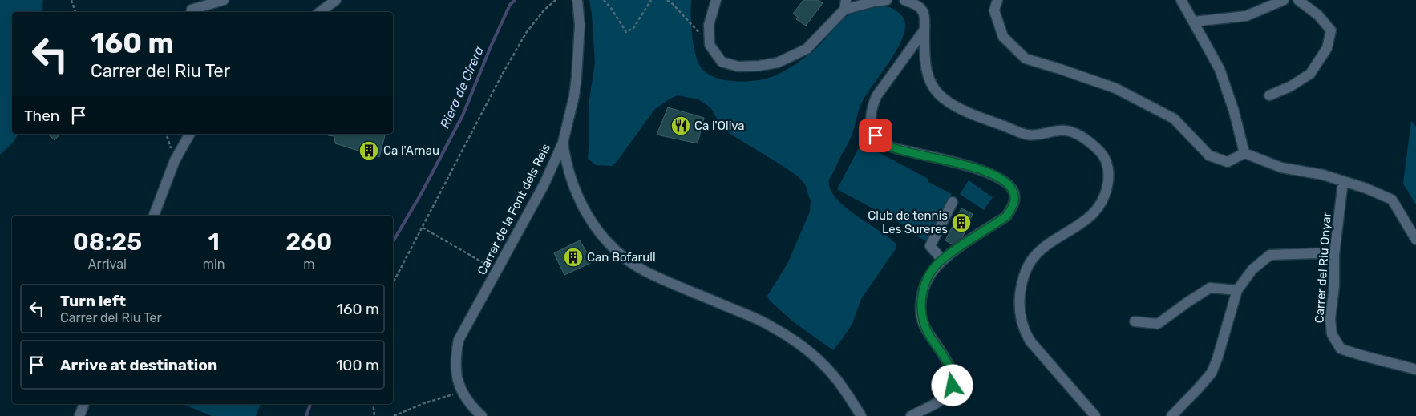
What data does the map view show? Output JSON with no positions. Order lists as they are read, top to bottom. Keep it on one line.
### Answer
{"streets":{"street":["Carrer de la Font dels Reis","Carrer del Riu Onyar"]},"water":["Riera de Cirera"],"places":{"restaurant":["Ca l'Oliva"],"building":["Ca l'Arnau","Club de tennis Les Sureres","Can Bofarull"]},"page":{"turn":["160 m","Carrer del Riu Ter"],"then":"Then","eta":["08:25","Arrival","1","min","260","m"],"list":[{"name":"Turn left","note":"Carrer del Riu Ter","value":"160 m"},{"name":"Arrive at destination","value":"100 m"}]}}
